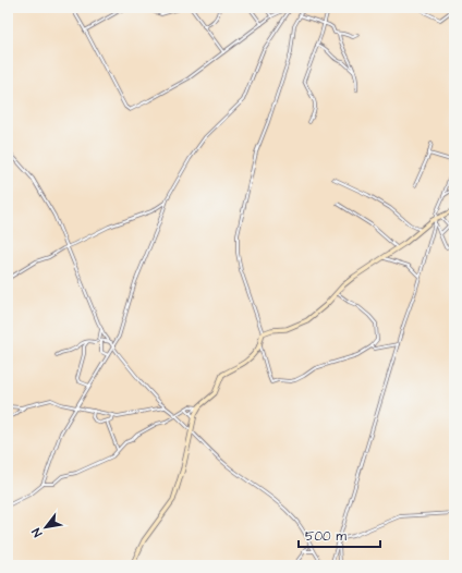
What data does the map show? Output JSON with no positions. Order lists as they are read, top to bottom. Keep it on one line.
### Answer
{"scale_bar":"500 m","north":"bottom left"}
